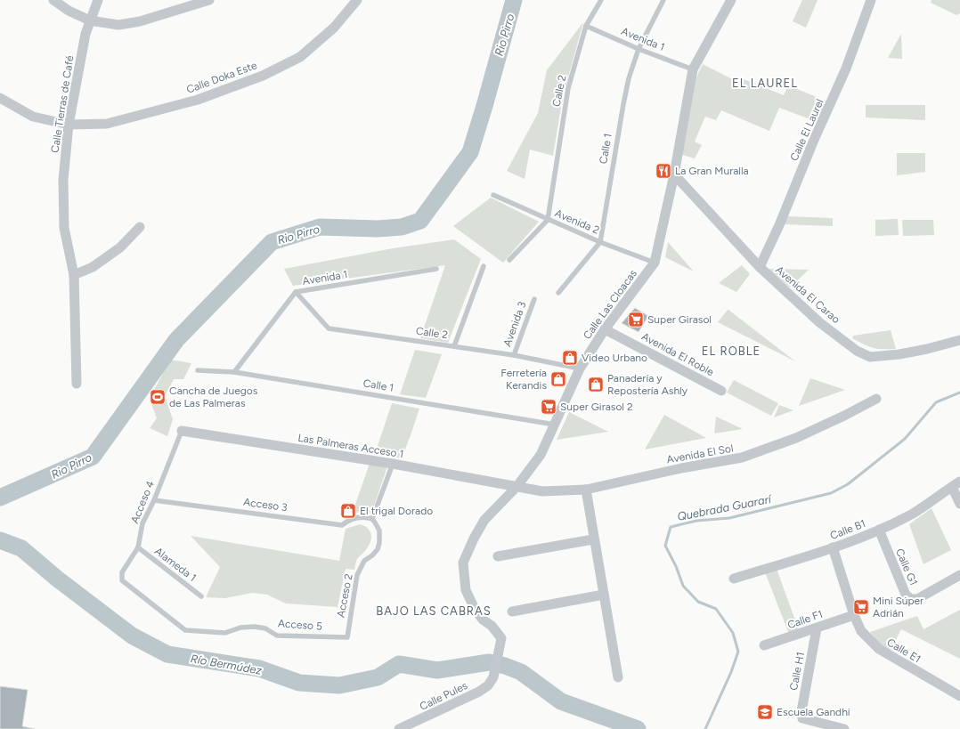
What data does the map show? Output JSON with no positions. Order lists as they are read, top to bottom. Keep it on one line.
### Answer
{"streets":{"street":["Calle Doka Este","Calle Tierras de Café","Calle El Laurel","Avenida El Carao","Calle Las Cloacas","Avenida El Roble","Las Palmeras Acceso 1","Avenida El Sol","Calle B1","Calle G1","Calle F1","Calle E1","Calle H1","Calle Pules"],"lane":["Avenida 1","Calle 2","Calle 1","Avenida 2","Avenida 3","Acceso 4","Acceso 3","Alameda 1","Acceso 2","Acceso 5"]},"crossings":[["Avenida 1","Calle 2"],["Avenida 1","Calle 1"],["Avenida 1","Calle Las Cloacas"],["Calle Doka Este","Calle Tierras de Café"],["Calle 2","Avenida 2"],["Calle 2","Calle Las Cloacas"],["Calle 2","Avenida 3"],["Calle El Laurel","Avenida El Carao"],["Calle 1","Avenida 2"],["Calle 1","Calle Las Cloacas"],["Avenida 2","Calle Las Cloacas"],["Avenida El Carao","Calle Las Cloacas"],["Calle Las Cloacas","Avenida El Roble"],["Calle Las Cloacas","Las Palmeras Acceso 1"],["Calle Las Cloacas","Avenida El Sol"],["Calle Las Cloacas","Calle Pules"],["Las Palmeras Acceso 1","Avenida El Sol"],["Las Palmeras Acceso 1","Acceso 4"],["Acceso 4","Acceso 3"],["Acceso 4","Alameda 1"],["Acceso 4","Acceso 5"],["Acceso 3","Acceso 2"],["Calle B1","Calle G1"],["Calle B1","Calle E1"],["Acceso 2","Acceso 5"],["Calle F1","Calle E1"],["Calle F1","Calle H1"]],"districts":["EL LAUREL","EL ROBLE","BAJO LAS CABRAS"],"water":["Rio Pirro","Quebrada Guararí","Río Bermúdez"],"places":{"restaurant":["La Gran Muralla"],"supermarket":["Super Girasol","Super Girasol 2","Mini Súper Adrián"],"shop":["Video Urbano","Ferretería Kerandis","Panadería y Repostería Ashly","El trigal Dorado"],"sports":["Cancha de Juegos de Las Palmeras"],"school or university":["Escuela Gandhi"]}}
